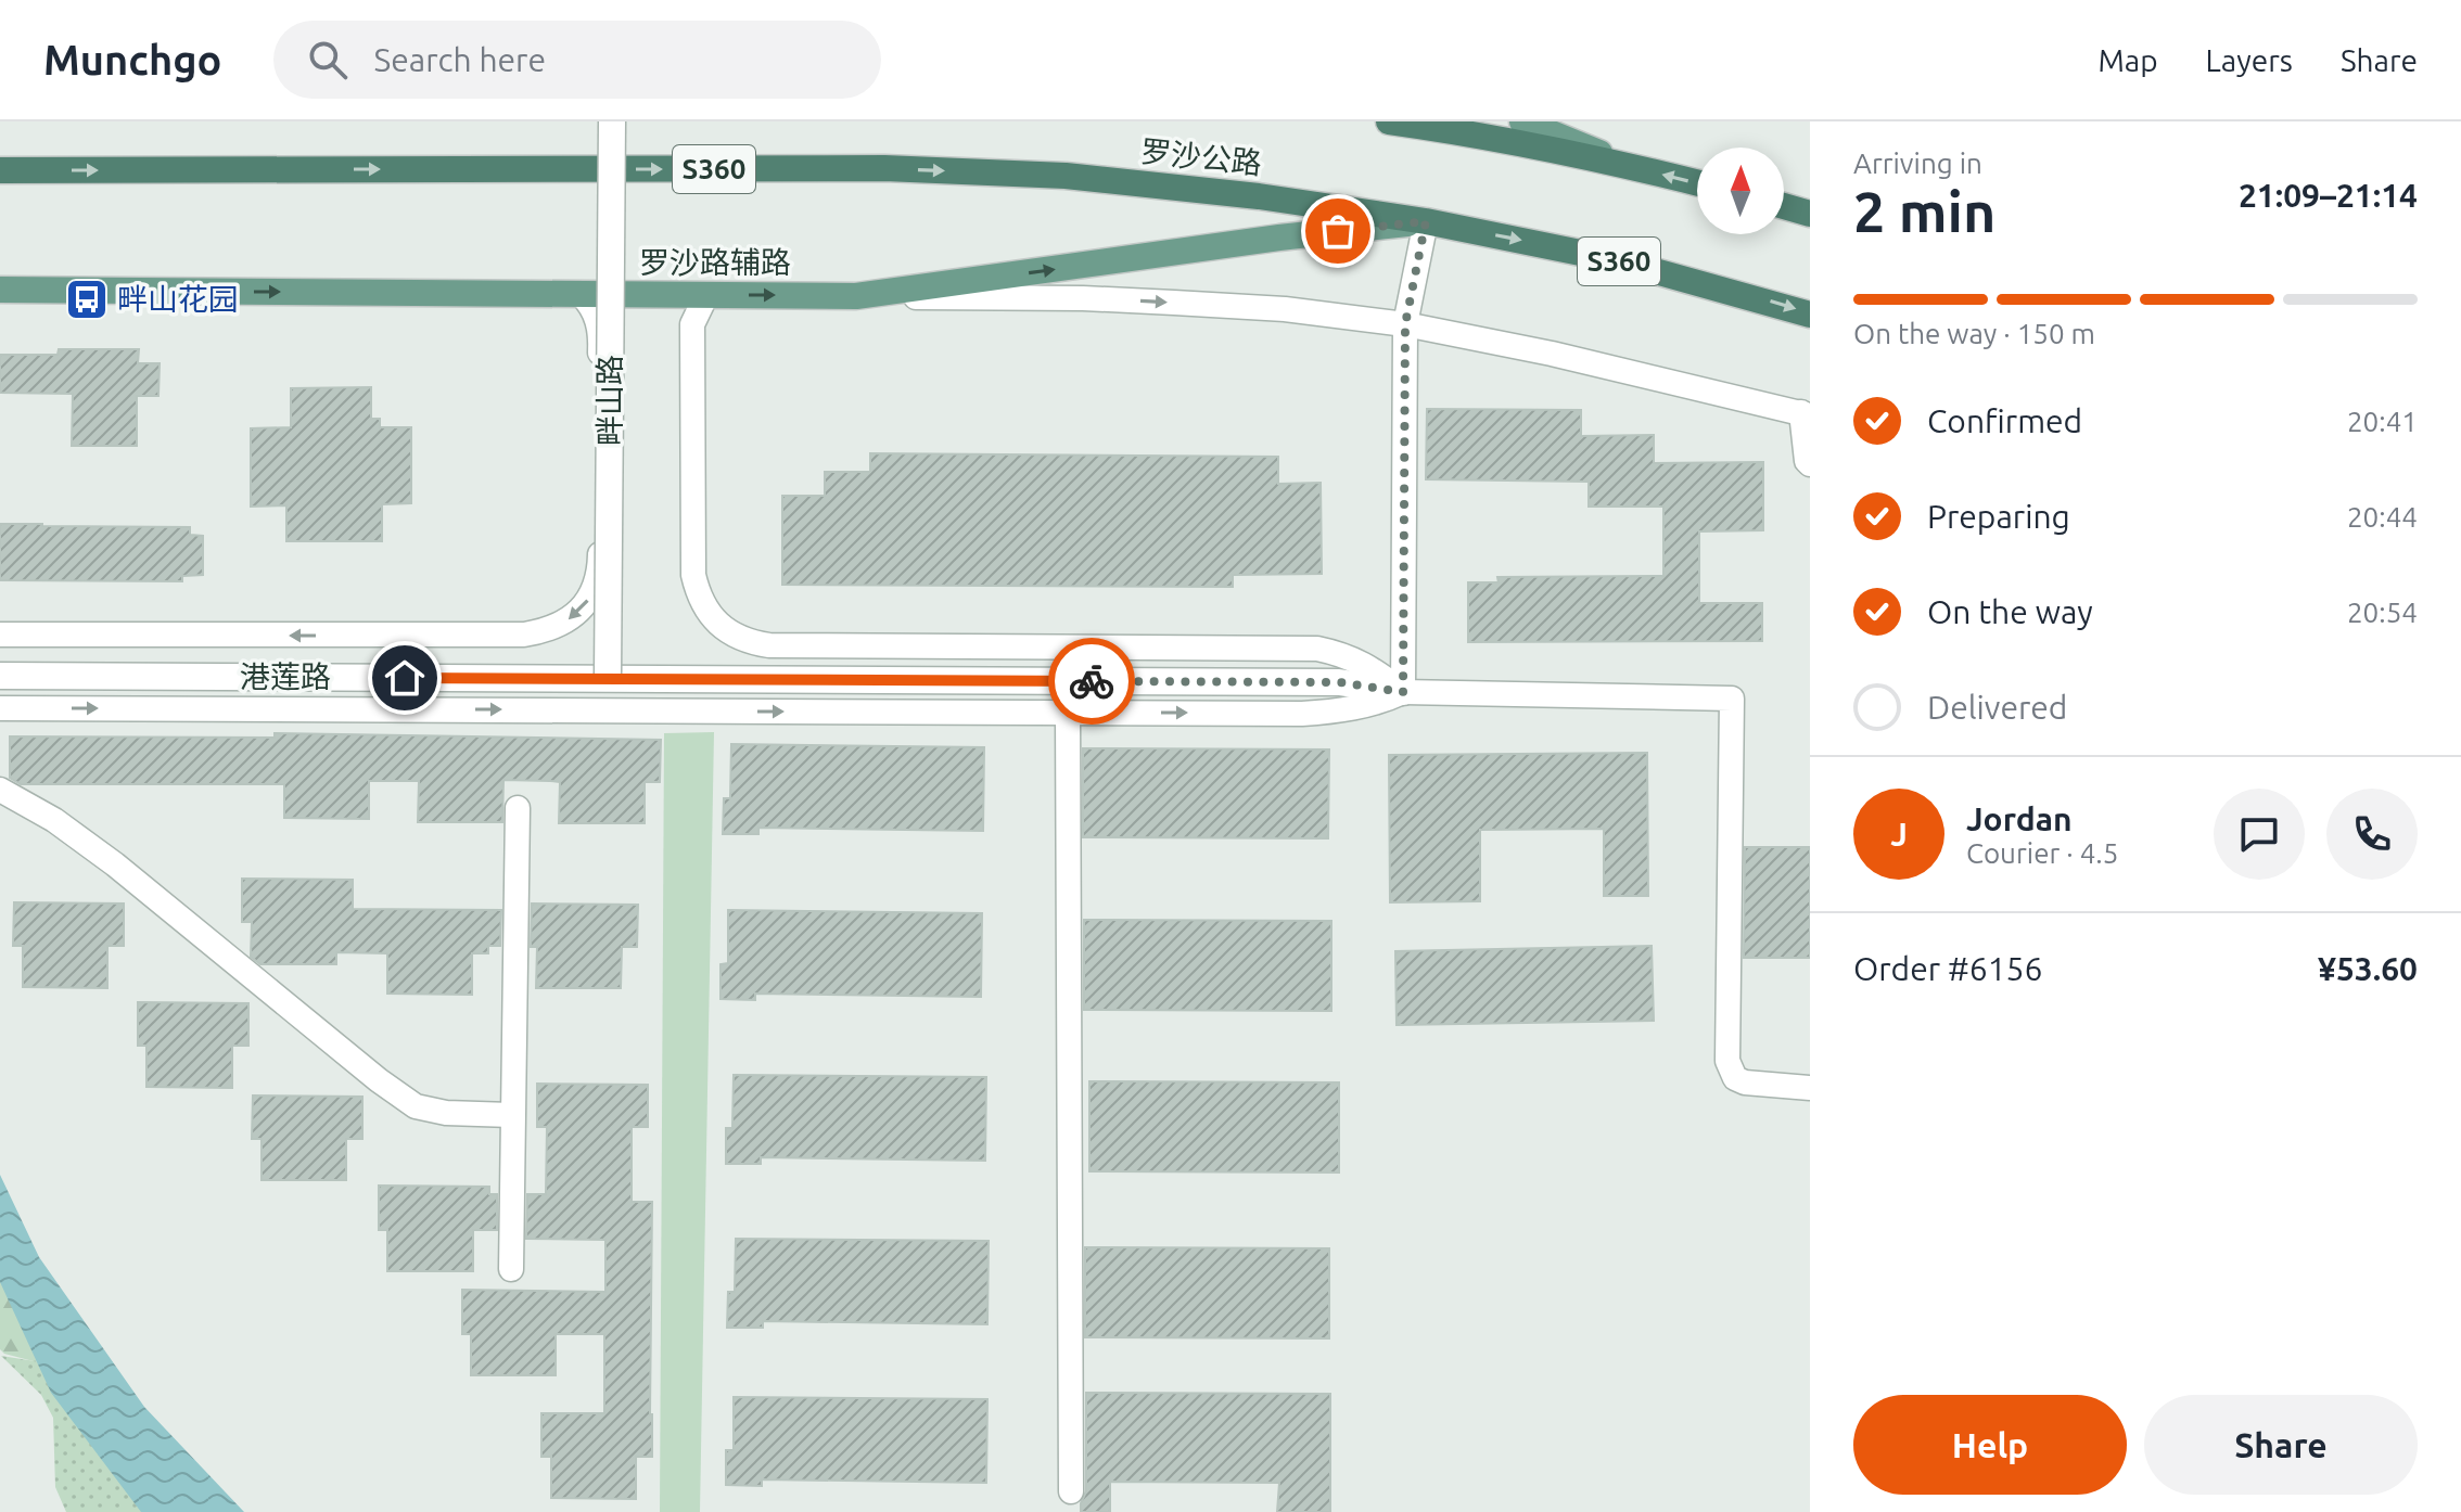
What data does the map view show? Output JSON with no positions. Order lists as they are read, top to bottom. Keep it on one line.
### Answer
{"streets":{"highway":["罗沙公路","S360"],"main road":["罗沙路辅路"],"street":["畔山路","港莲路"]},"crossings":[["罗沙公路","罗沙路辅路"],["畔山路","港莲路"]],"one_way":["罗沙公路","罗沙路辅路"],"places":{"bus stop":["畔山花园"]},"north":"top","page":{"header":"Munchgo","search":"Search here","nav":["Map","Layers","Share"],"heading":["2 min","Arriving in","21:09–21:14"],"panel":["Jordan","Courier · 4.5","Order #6156","¥53.60"],"bar":"On the way · 150 m","list":[["Confirmed","20:41"],["Preparing","20:44"],["On the way","20:54"],"Delivered"],"round":"J","buttons":["Help","Share"]}}
